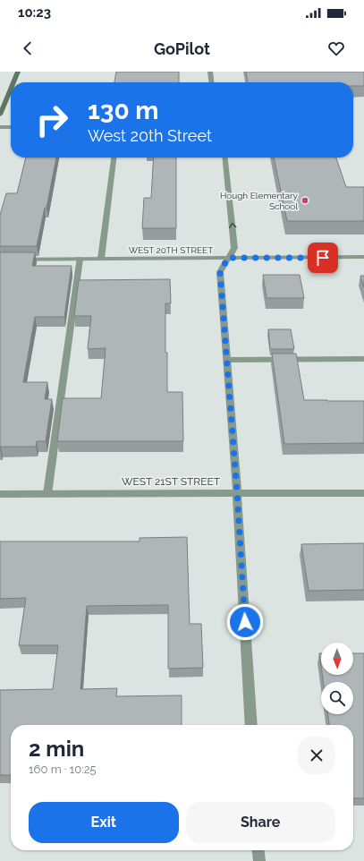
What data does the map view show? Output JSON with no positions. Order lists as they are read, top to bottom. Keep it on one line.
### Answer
{"streets":{"street":["WEST 20TH STREET","WEST 21ST STREET"]},"places":["Hough Elementary School"],"north":"bottom","page":{"status":"10:23","header":"GoPilot","turn":["130 m","West 20th Street"],"heading":["2 min","160 m · 10:25"],"buttons":["Exit","Share"]}}
